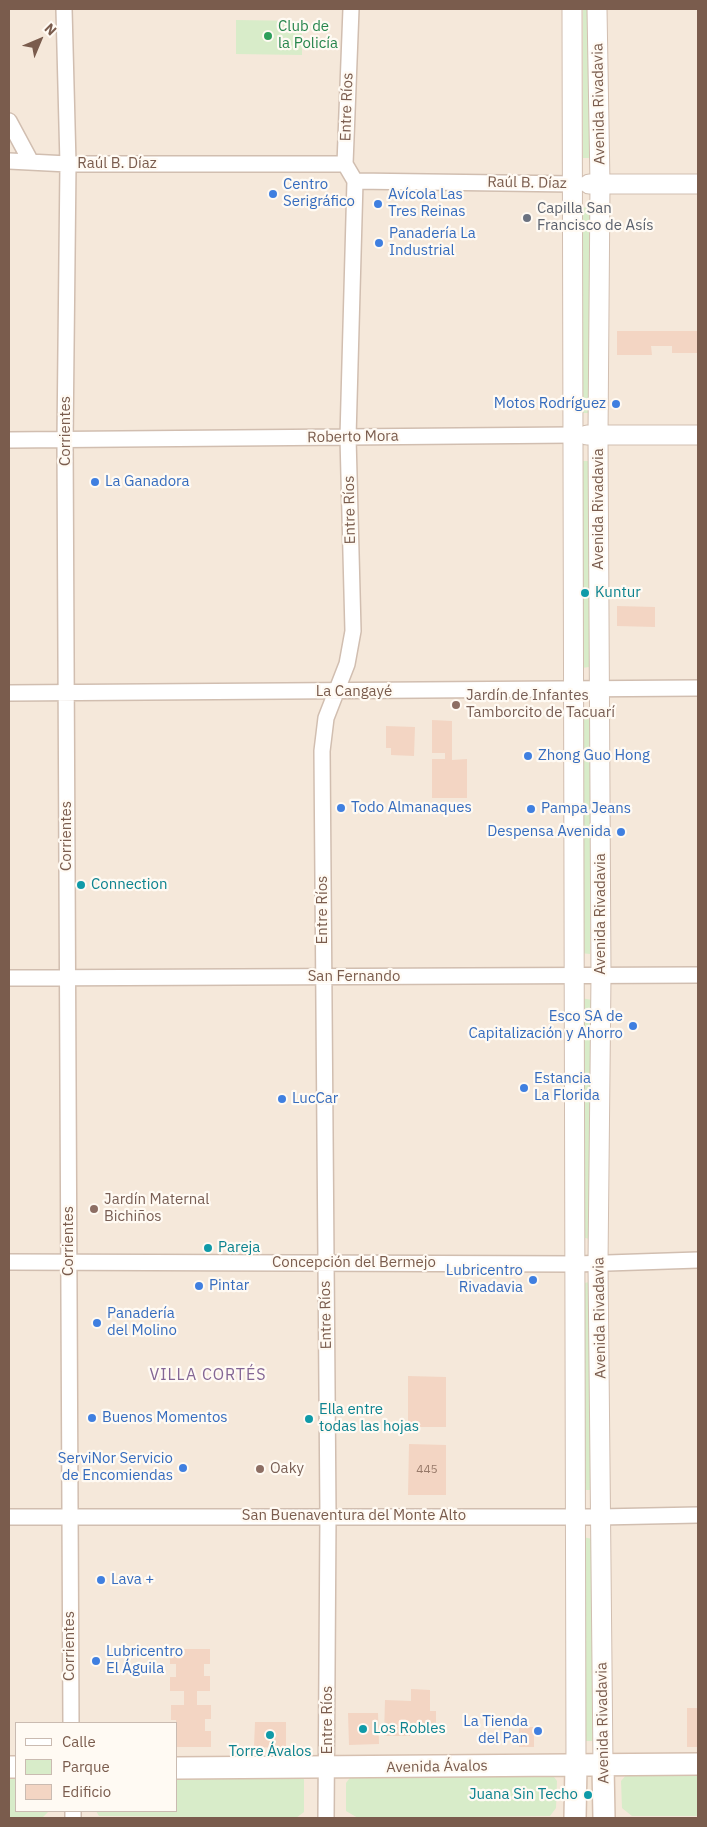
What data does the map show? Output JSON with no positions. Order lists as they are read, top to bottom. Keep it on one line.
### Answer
{"streets":{"main road":["Avenida Rivadavia","Avenida Ávalos"],"street":["Entre Ríos","Raúl B. Díaz","Corrientes","Roberto Mora","La Cangayé","San Fernando","Concepción del Bermejo","San Buenaventura del Monte Alto"]},"crossings":[["Avenida Rivadavia","Raúl B. Díaz"],["Avenida Rivadavia","Roberto Mora"],["Avenida Rivadavia","La Cangayé"],["Avenida Rivadavia","San Fernando"],["Avenida Rivadavia","Concepción del Bermejo"],["Avenida Rivadavia","San Buenaventura del Monte Alto"],["Avenida Rivadavia","Avenida Ávalos"],["Entre Ríos","Raúl B. Díaz"],["Entre Ríos","Roberto Mora"],["Entre Ríos","La Cangayé"],["Entre Ríos","San Fernando"],["Entre Ríos","Concepción del Bermejo"],["Entre Ríos","San Buenaventura del Monte Alto"],["Entre Ríos","Avenida Ávalos"],["Raúl B. Díaz","Corrientes"],["Corrientes","Roberto Mora"],["Corrientes","La Cangayé"],["Corrientes","San Fernando"],["Corrientes","Concepción del Bermejo"],["Corrientes","San Buenaventura del Monte Alto"]],"districts":["VILLA CORTÉS"],"places":["Club de la Policía","Centro Serigráfico","Avícola Las Tres Reinas","Capilla San Francisco de Asís","Panadería La Industrial","Motos Rodríguez","La Ganadora","Kuntur","Jardín de Infantes Tamborcito de Tacuarí","Zhong Guo Hong","Todo Almanaques","Pampa Jeans","Despensa Avenida","Connection","Esco SA de Capitalización y Ahorro","Estancia La Florida","LucCar","Jardín Maternal Bichiños","Pareja","Lubricentro Rivadavia","Pintar","Panadería del Molino","Buenos Momentos","Ella entre todas las hojas","ServiNor Servicio de Encomiendas","Oaky","Lava +","Lubricentro El Águila","Los Robles","La Tienda del Pan","Torre Ávalos","Juana Sin Techo"],"house_numbers":["445"],"legend":["Calle","Parque","Edificio"],"north":"top right"}
